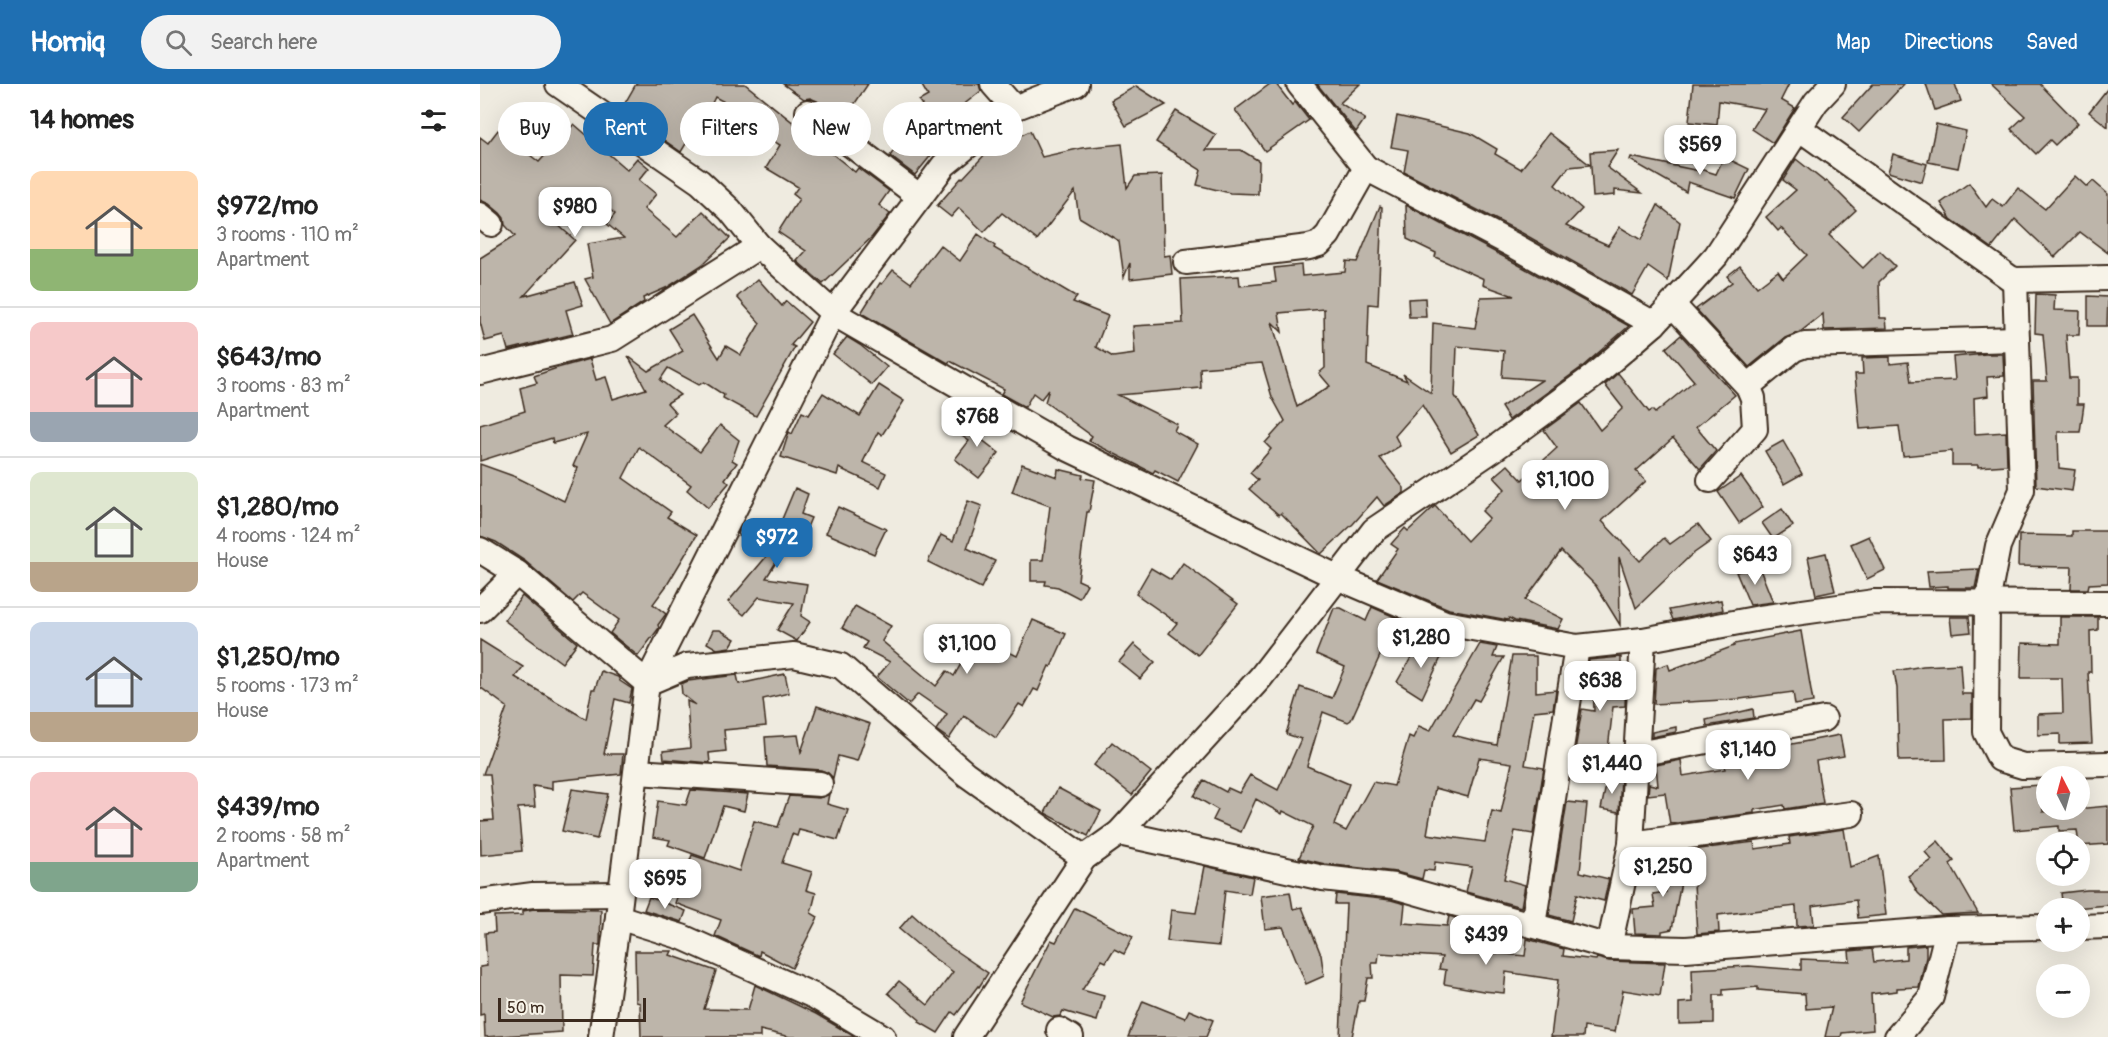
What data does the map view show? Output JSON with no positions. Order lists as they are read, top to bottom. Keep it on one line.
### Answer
{"scale_bar":"50 m","north":"top","page":{"header":"Homiq","search":"Search here","nav":["Map","Directions","Saved"],"heading":"14 homes","chip":["Buy","Rent","Filters","New","Apartment"],"price":["$569","$980","$768","$1,100","$972","$643","$1,280","$1,100","$638","$1,140","$1,440","$1,250","$695","$439"],"list":[{"name":"$972/mo","note":"3 rooms · 110 m² · Apartment"},{"name":"$643/mo","note":"3 rooms · 83 m² · Apartment"},{"name":"$1,280/mo","note":"4 rooms · 124 m² · House"},{"name":"$1,250/mo","note":"5 rooms · 173 m² · House"},{"name":"$439/mo","note":"2 rooms · 58 m² · Apartment"}],"map_buttons":["+","−"],"scale":"50 m"}}
